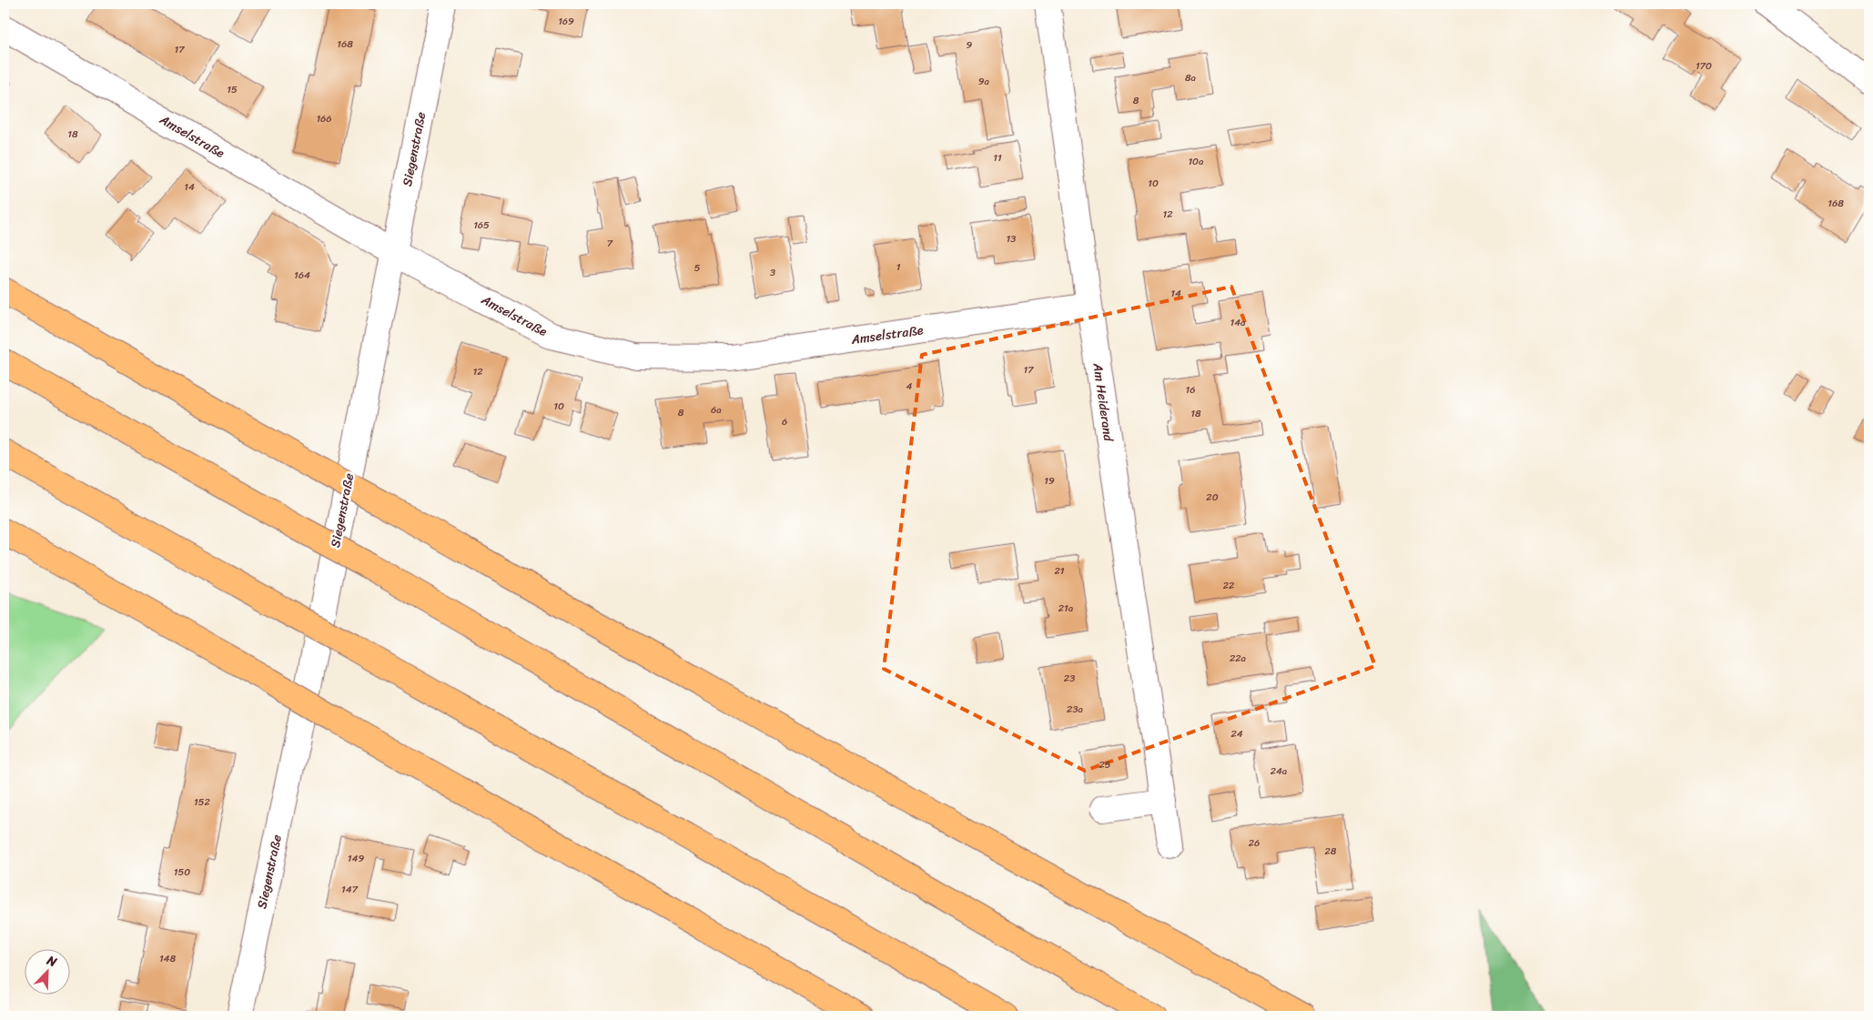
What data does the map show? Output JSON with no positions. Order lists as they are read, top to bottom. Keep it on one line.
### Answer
{"streets":{"street":["Amselstraße","Siegenstraße","Am Heiderand"]},"crossings":[["Amselstraße","Siegenstraße"],["Amselstraße","Am Heiderand"]],"house_numbers":["169","168","9","17","170","8a","9a","15","8","166","18","11","10a","10","14","168","12","165","13","7","1","5","3","164","14","14a","17","12","4","16","10","6a","8","18","6","19","20","21","22","21a","22a","23","23a","24","25","24a","152","26","28","149","150","147","148"],"north":"top right"}
